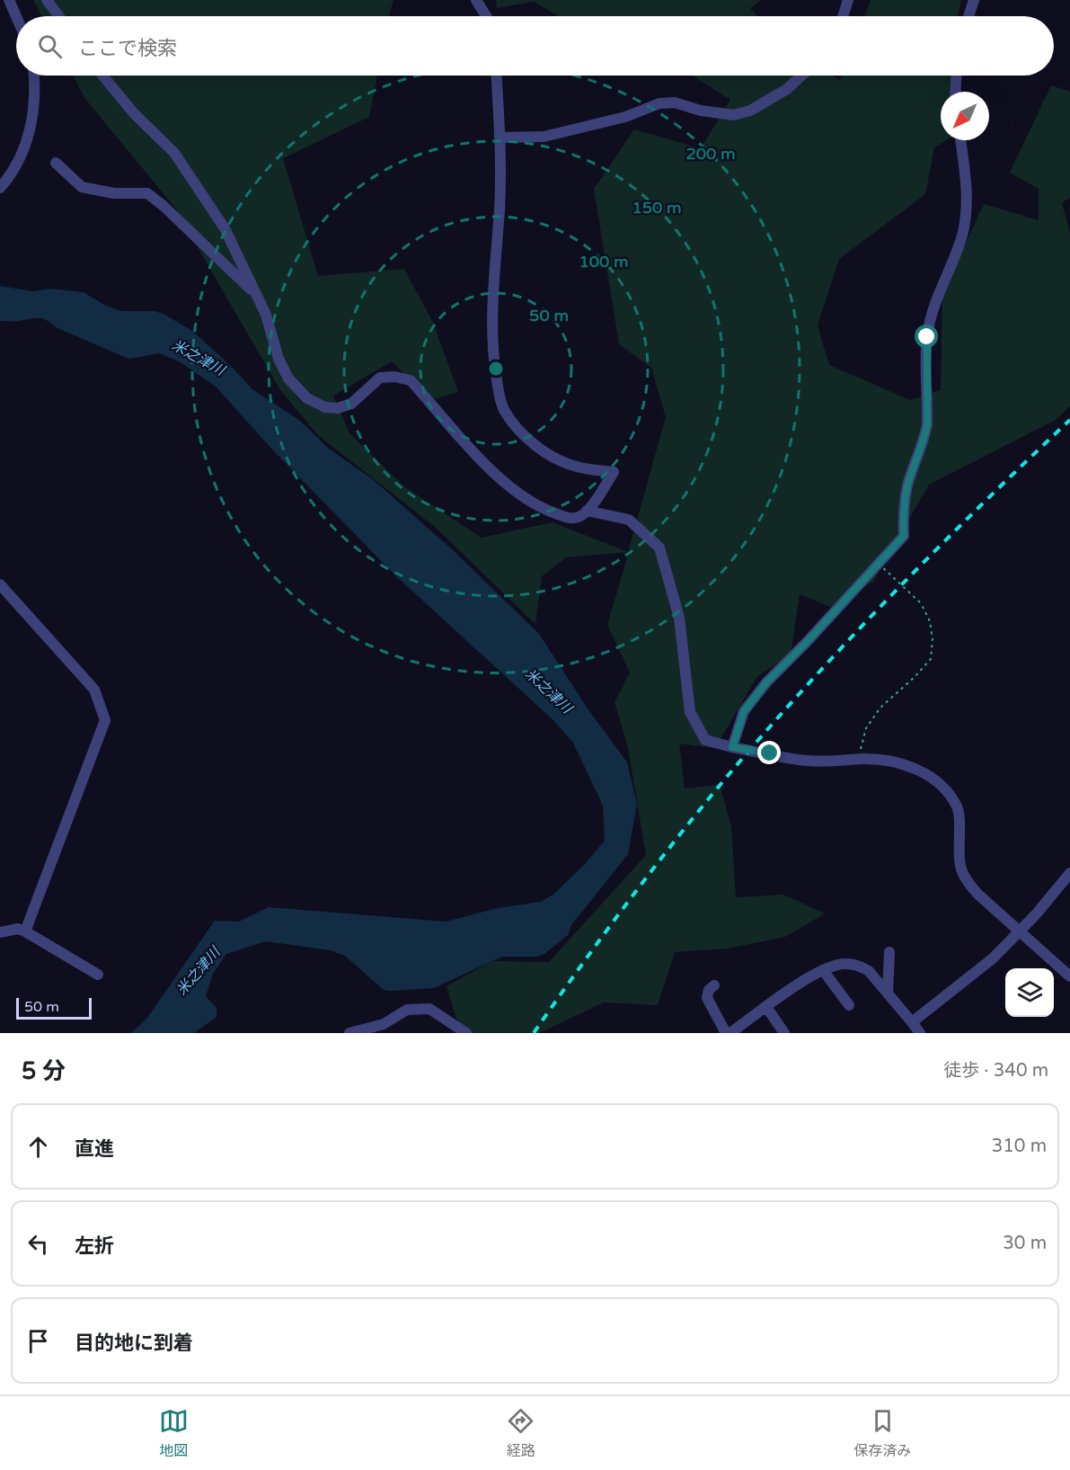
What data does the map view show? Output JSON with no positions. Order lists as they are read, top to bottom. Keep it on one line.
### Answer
{"water":["米之津川"],"scale_bar":"50 m","north":"bottom left","page":{"search":"ここで検索","scale":"50 m","heading":["5 分","徒歩 · 340 m"],"list":[["直進","310 m"],["左折","30 m"],"目的地に到着"],"nav":["地図","経路","保存済み"]},"rings":["200 m","150 m","100 m","50 m"]}
